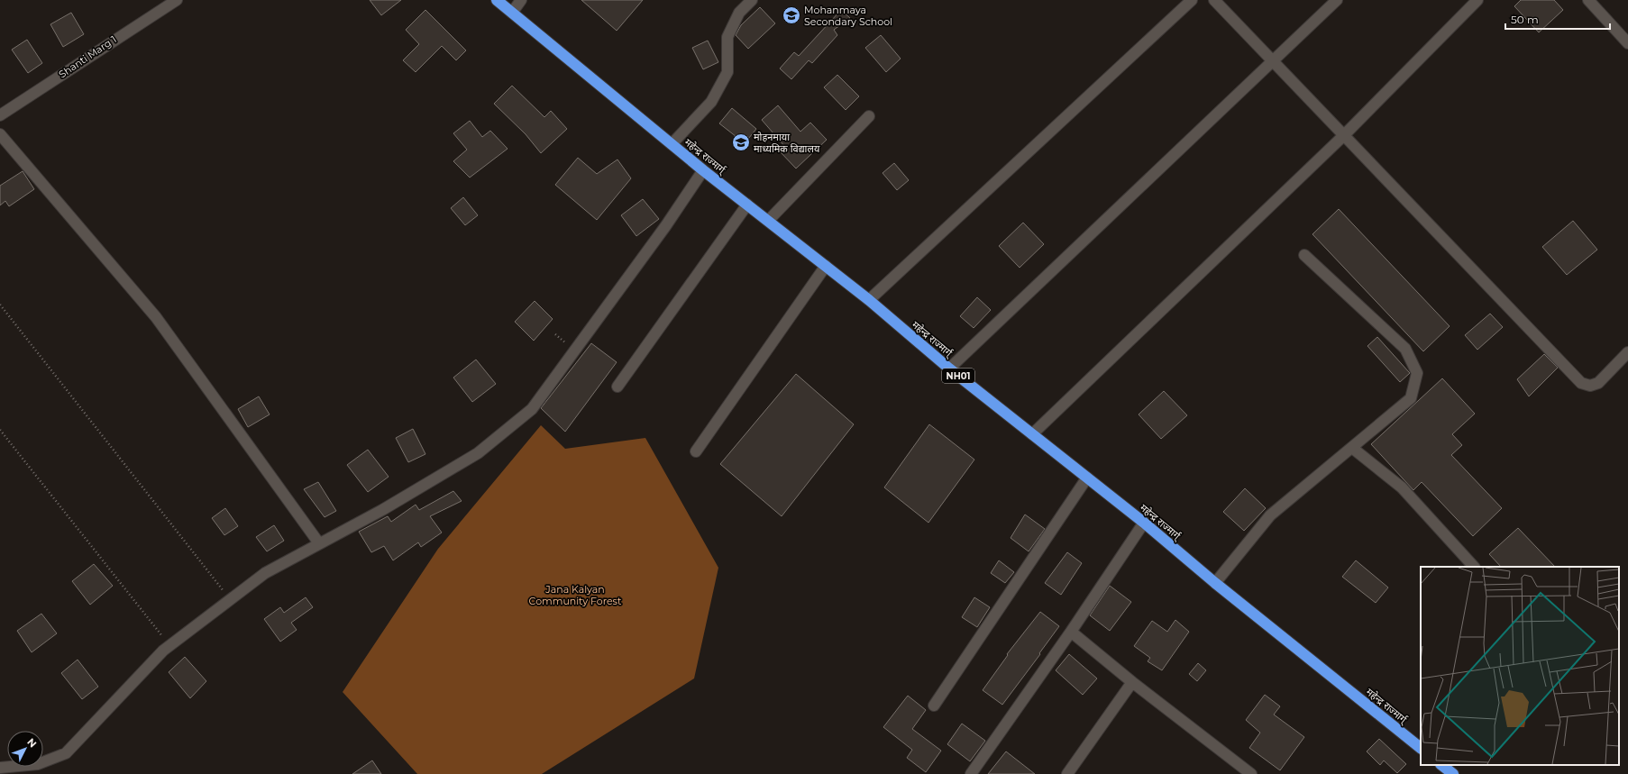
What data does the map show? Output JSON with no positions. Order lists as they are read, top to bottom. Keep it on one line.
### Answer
{"streets":{"highway":["महेन्द्र राज्मार्ग्","NH01"],"street":["Shanti Marg 1"]},"parks":["Jana Kalyan Community Forest"],"places":{"school or university":["Mohanmaya Secondary School","मोहनमाया माध्यमिक विद्यालय"]},"scale_bar":"50 m","north":"top right"}
